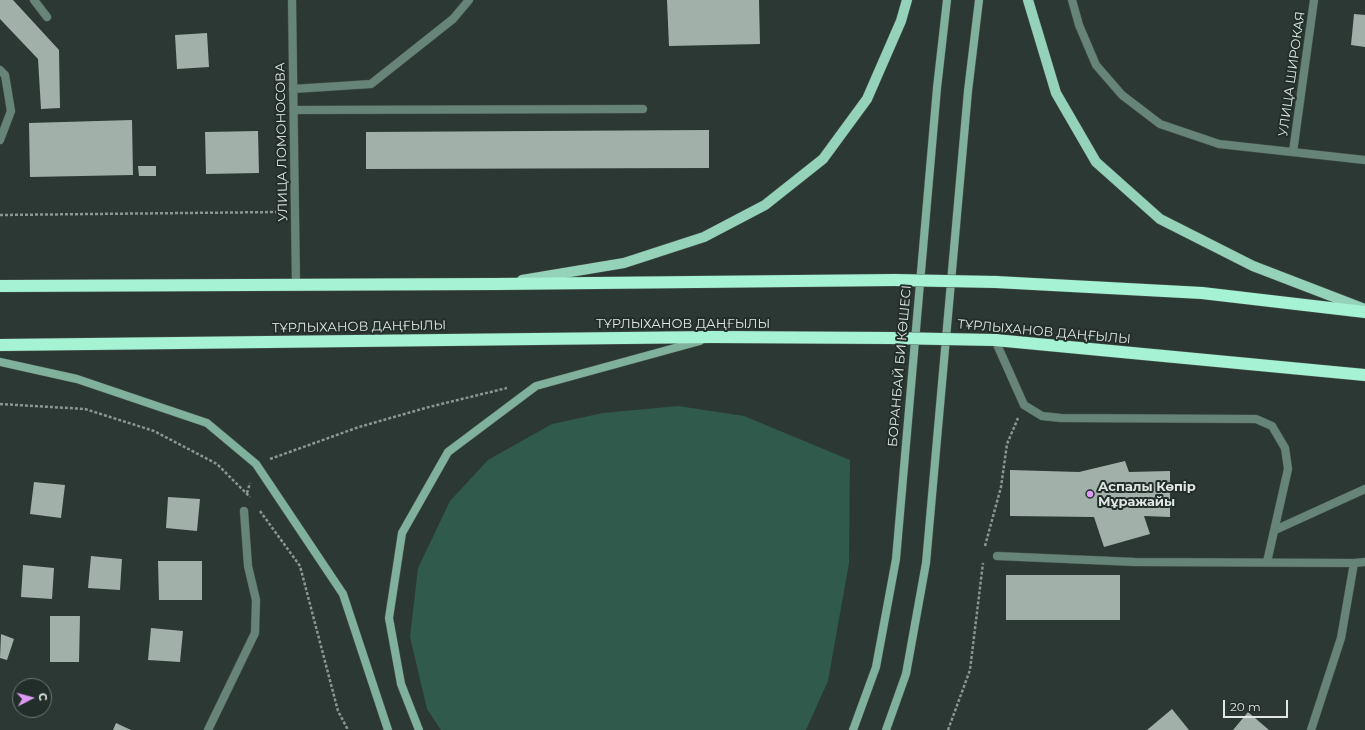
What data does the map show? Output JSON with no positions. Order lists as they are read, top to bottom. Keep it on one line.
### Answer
{"streets":{"highway":["ТҰРЛЫХАНОВ ДАҢҒЫЛЫ"],"main road":["БОРАНБАЙ БИ КӨШЕСІ"],"street":["УЛИЦА ШИРОКАЯ","УЛИЦА ЛОМОНОСОВА"]},"places":["Аспалы Көпір Мұражайы"],"scale_bar":"20 m","north":"right"}
